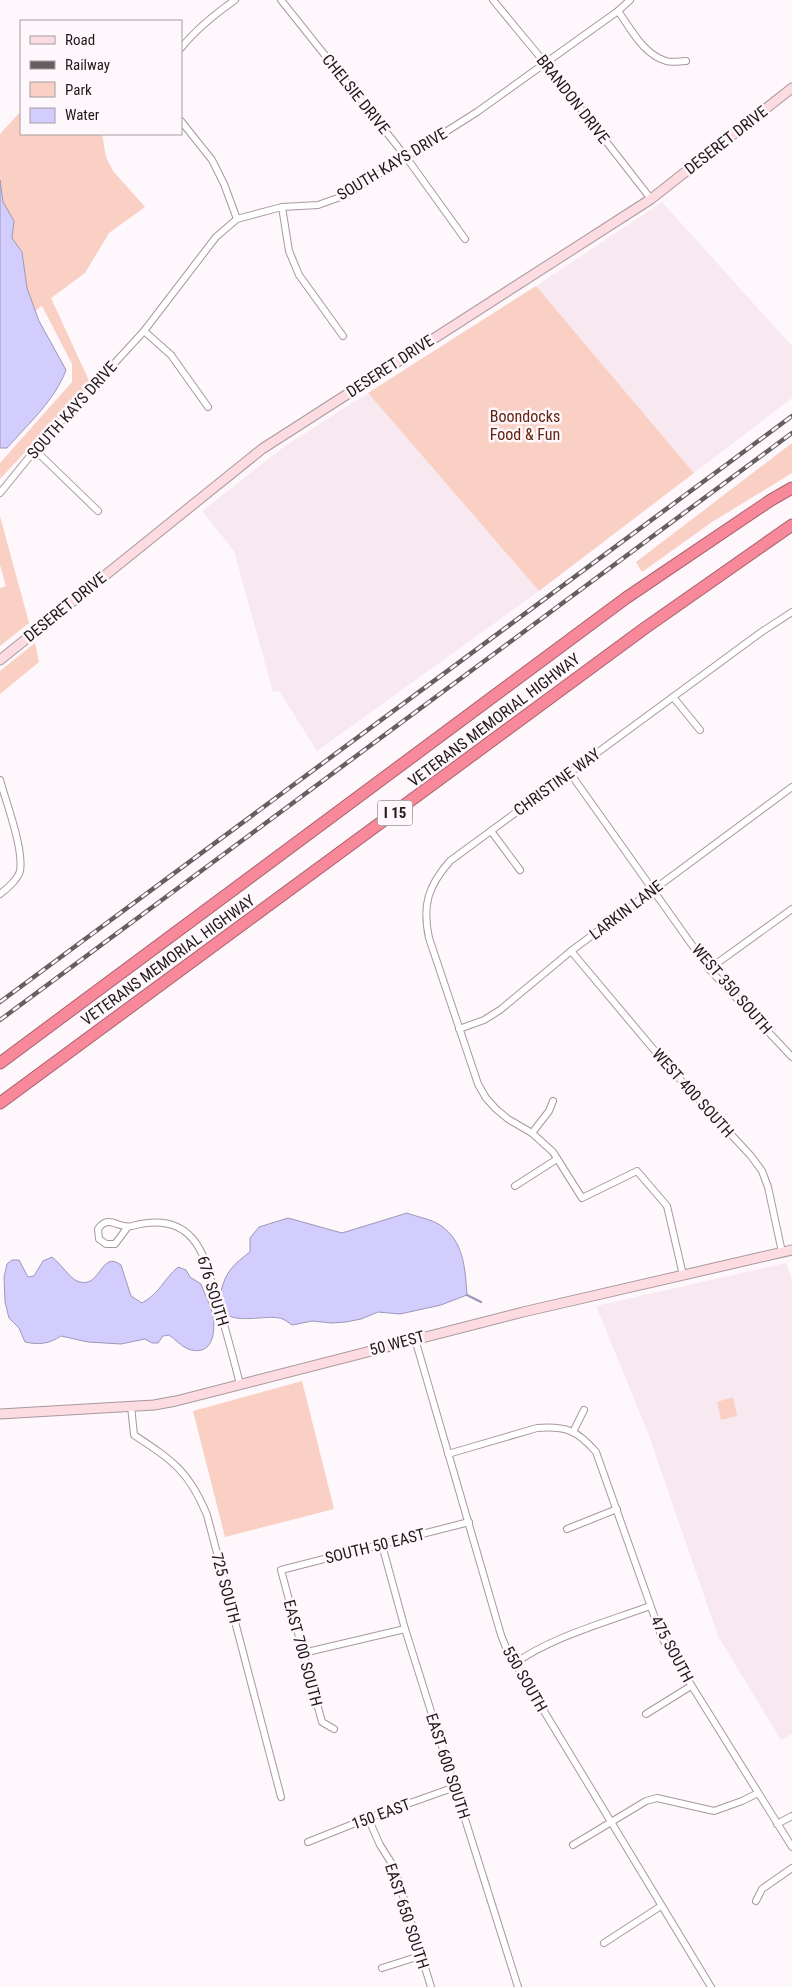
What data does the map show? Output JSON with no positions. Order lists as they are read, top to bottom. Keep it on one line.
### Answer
{"streets":{"highway":["VETERANS MEMORIAL HIGHWAY","I 15"],"street":["CHELSIE DRIVE","BRANDON DRIVE","DESERET DRIVE","SOUTH KAYS DRIVE","CHRISTINE WAY","LARKIN LANE","WEST 350 SOUTH","WEST 400 SOUTH","676 SOUTH","50 WEST","SOUTH 50 EAST","725 SOUTH","475 SOUTH","EAST 700 SOUTH","550 SOUTH","EAST 600 SOUTH","150 EAST","EAST 650 SOUTH"]},"crossings":[["CHELSIE DRIVE","SOUTH KAYS DRIVE"],["BRANDON DRIVE","DESERET DRIVE"],["BRANDON DRIVE","SOUTH KAYS DRIVE"],["CHRISTINE WAY","LARKIN LANE"],["CHRISTINE WAY","WEST 350 SOUTH"],["CHRISTINE WAY","50 WEST"],["LARKIN LANE","WEST 350 SOUTH"],["LARKIN LANE","WEST 400 SOUTH"],["WEST 400 SOUTH","50 WEST"],["676 SOUTH","50 WEST"],["50 WEST","725 SOUTH"],["50 WEST","550 SOUTH"],["SOUTH 50 EAST","EAST 700 SOUTH"],["SOUTH 50 EAST","550 SOUTH"],["SOUTH 50 EAST","EAST 600 SOUTH"],["EAST 600 SOUTH","150 EAST"],["150 EAST","EAST 650 SOUTH"]],"parks":["Boondocks Food & Fun"],"legend":["Road","Railway","Park","Water"]}
